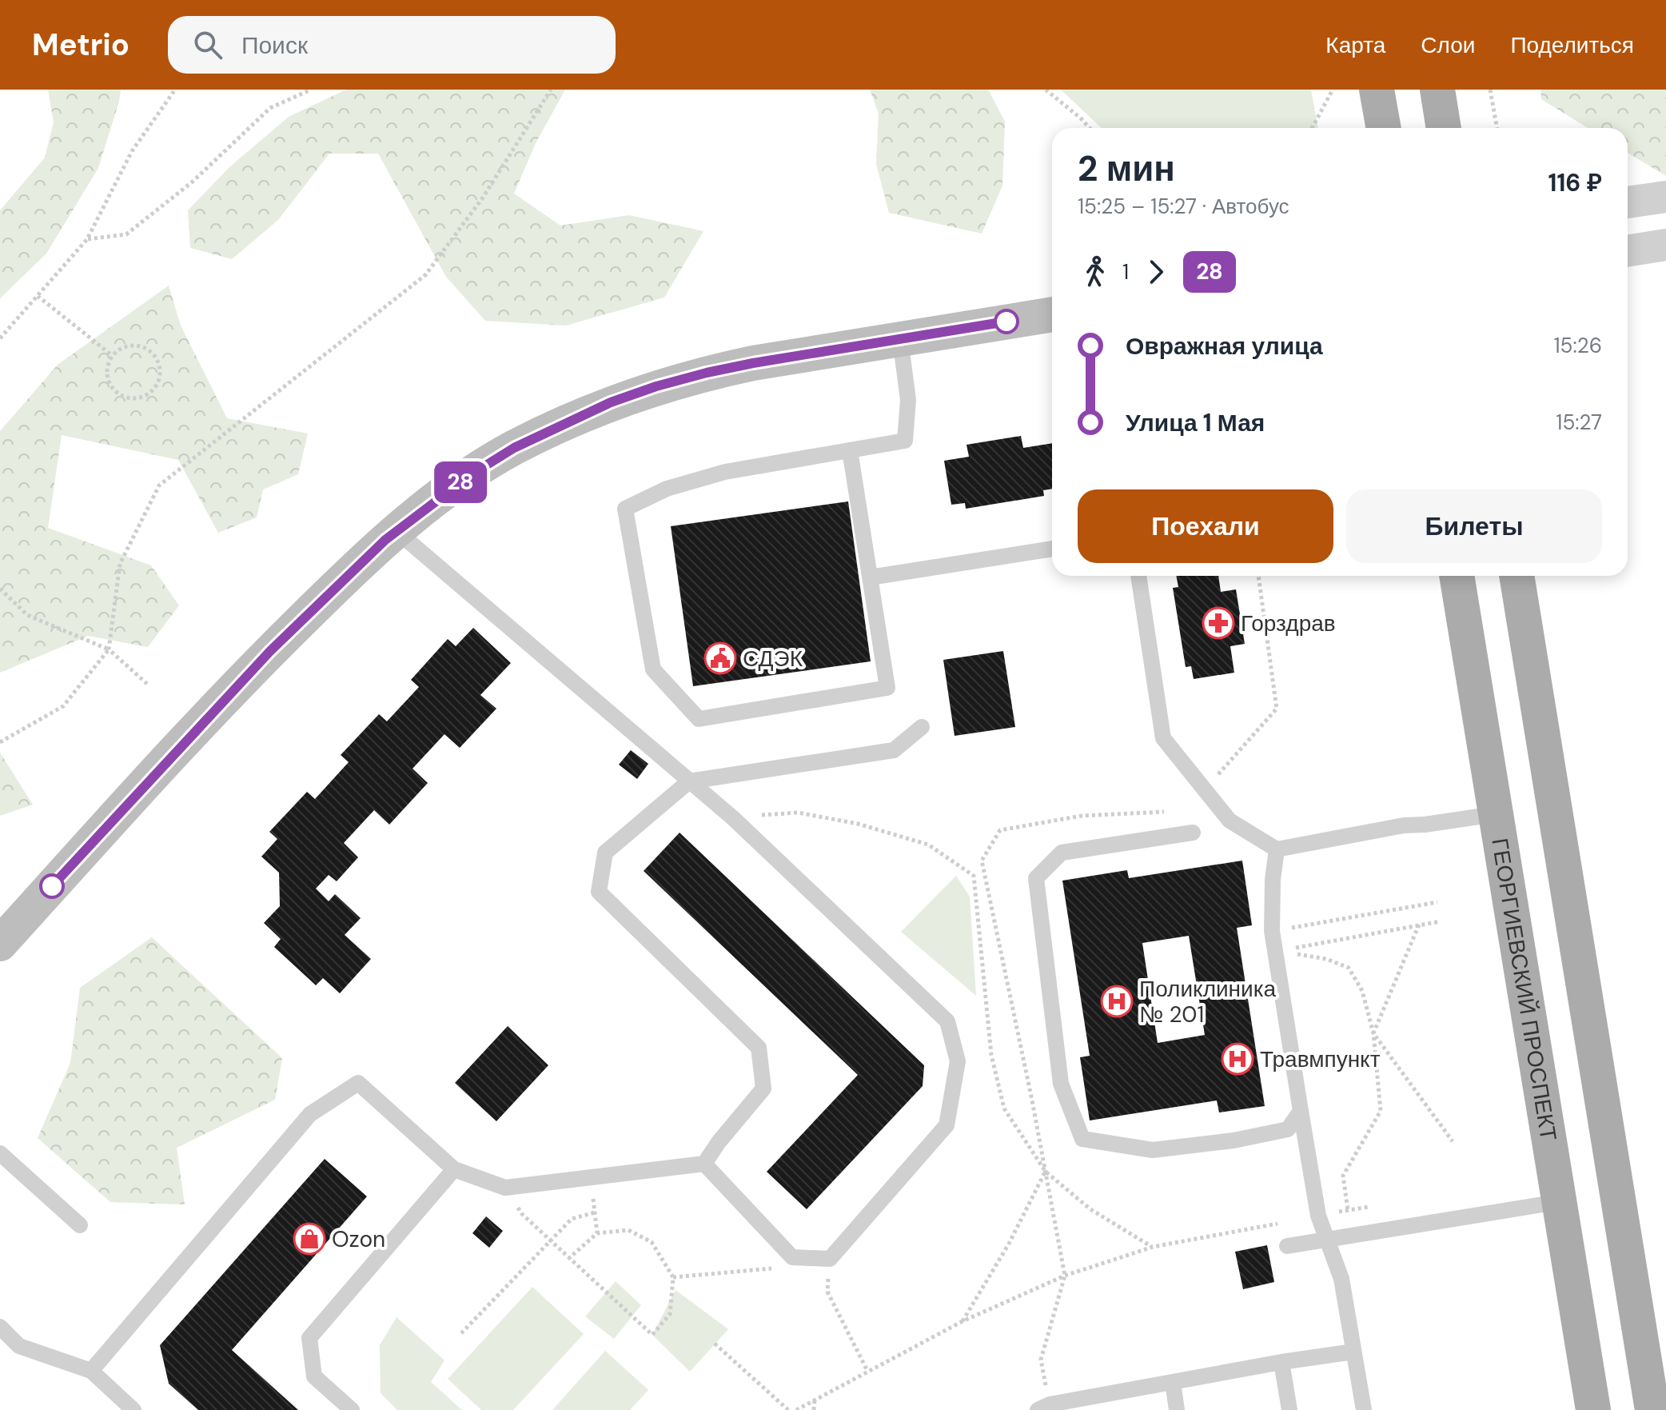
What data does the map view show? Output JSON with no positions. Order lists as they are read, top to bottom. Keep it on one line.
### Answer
{"streets":{"main road":["ГЕОРГИЕВСКИЙ ПРОСПЕКТ"]},"places":{"pharmacy":["Горздрав"],"public building":["СДЭК"],"hospital":["Поликлиника № 201","Травмпункт"],"shop":["Ozon"]},"lines":["bus line 28"],"page":{"header":"Metrio","search":"Поиск","nav":["Карта","Слои","Поделиться"],"on_map":"28","heading":["2 мин","15:25 – 15:27 · Автобус","116 ₽"],"legs":["1","28"],"list":[{"name":"Овражная улица","value":"15:26"},{"name":"Улица 1 Мая","value":"15:27"}],"buttons":["Поехали","Билеты"]}}
